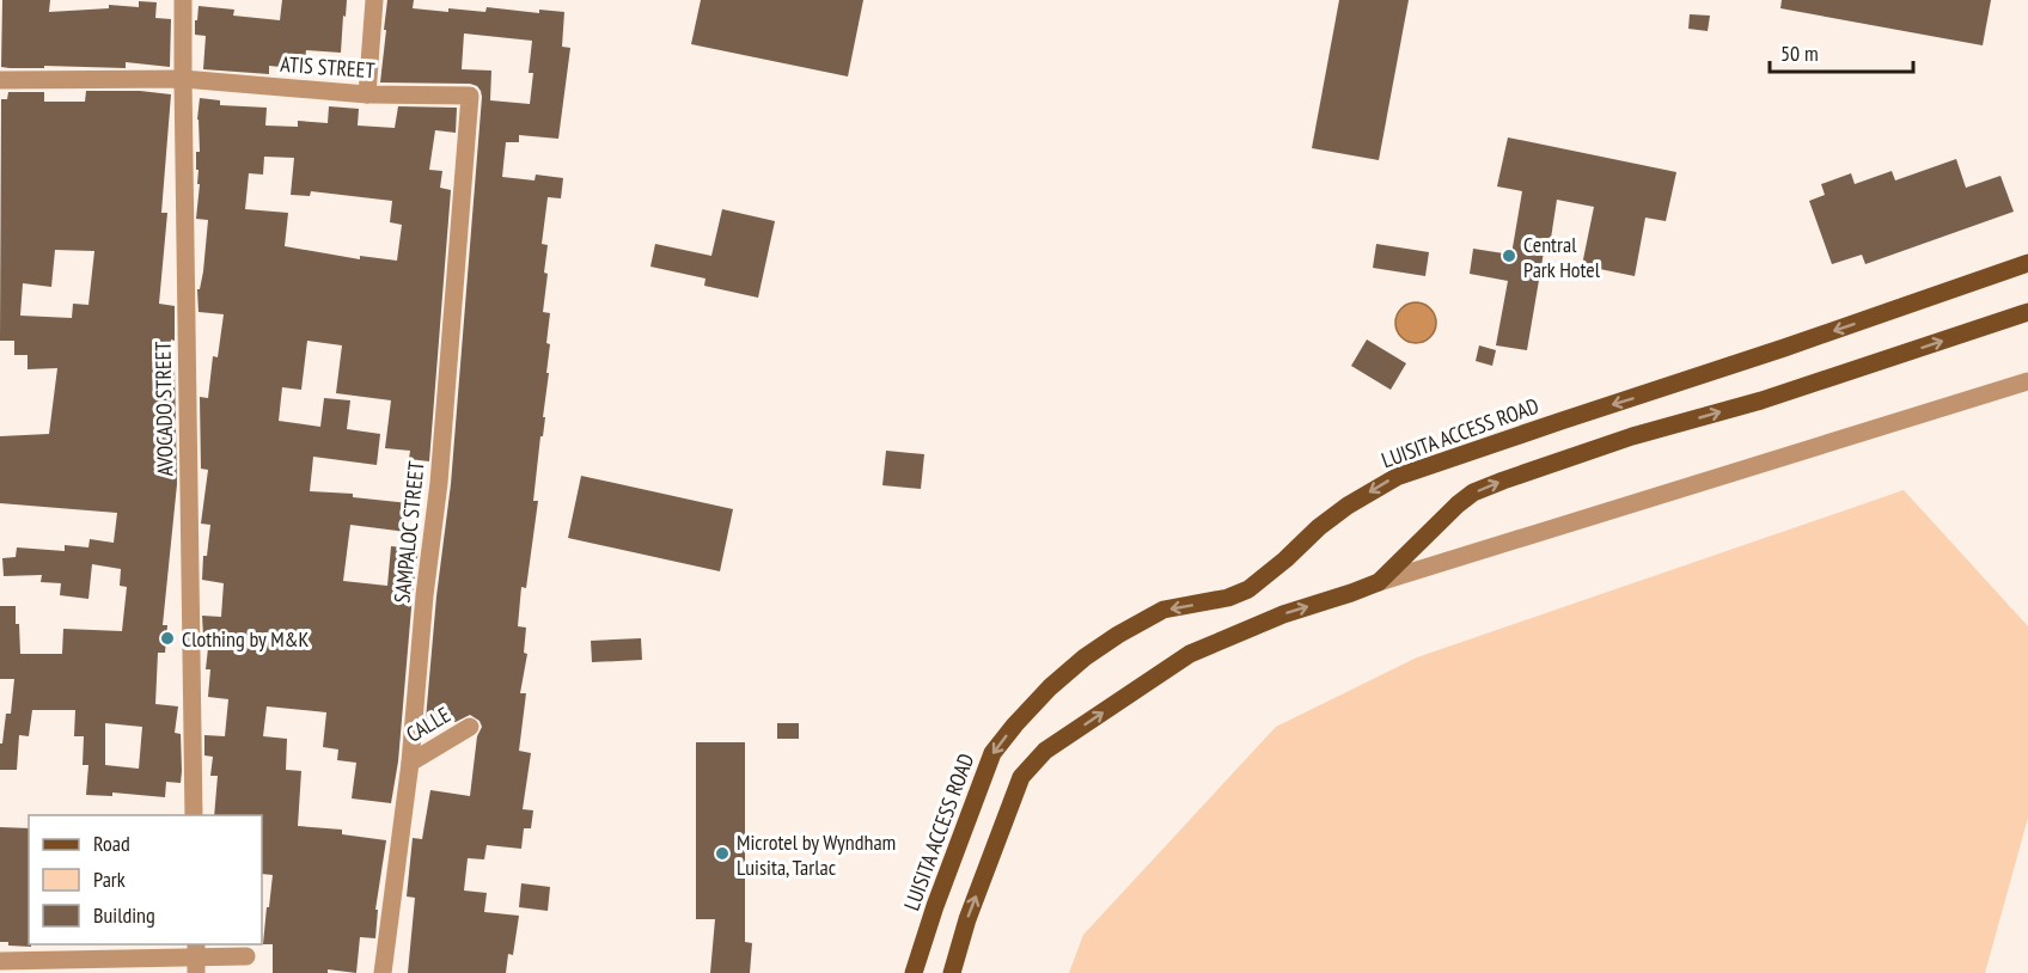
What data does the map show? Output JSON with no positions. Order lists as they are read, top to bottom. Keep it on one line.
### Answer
{"streets":{"main road":["LUISITA ACCESS ROAD"],"street":["ATIS STREET","AVOCADO STREET","SAMPALOC STREET","CALLE"]},"crossings":[["ATIS STREET","AVOCADO STREET"],["ATIS STREET","SAMPALOC STREET"],["SAMPALOC STREET","CALLE"]],"places":["Central Park Hotel","Clothing by M&K","Microtel by Wyndham Luisita, Tarlac"],"legend":["Road","Park","Building"],"scale_bar":"50 m"}
